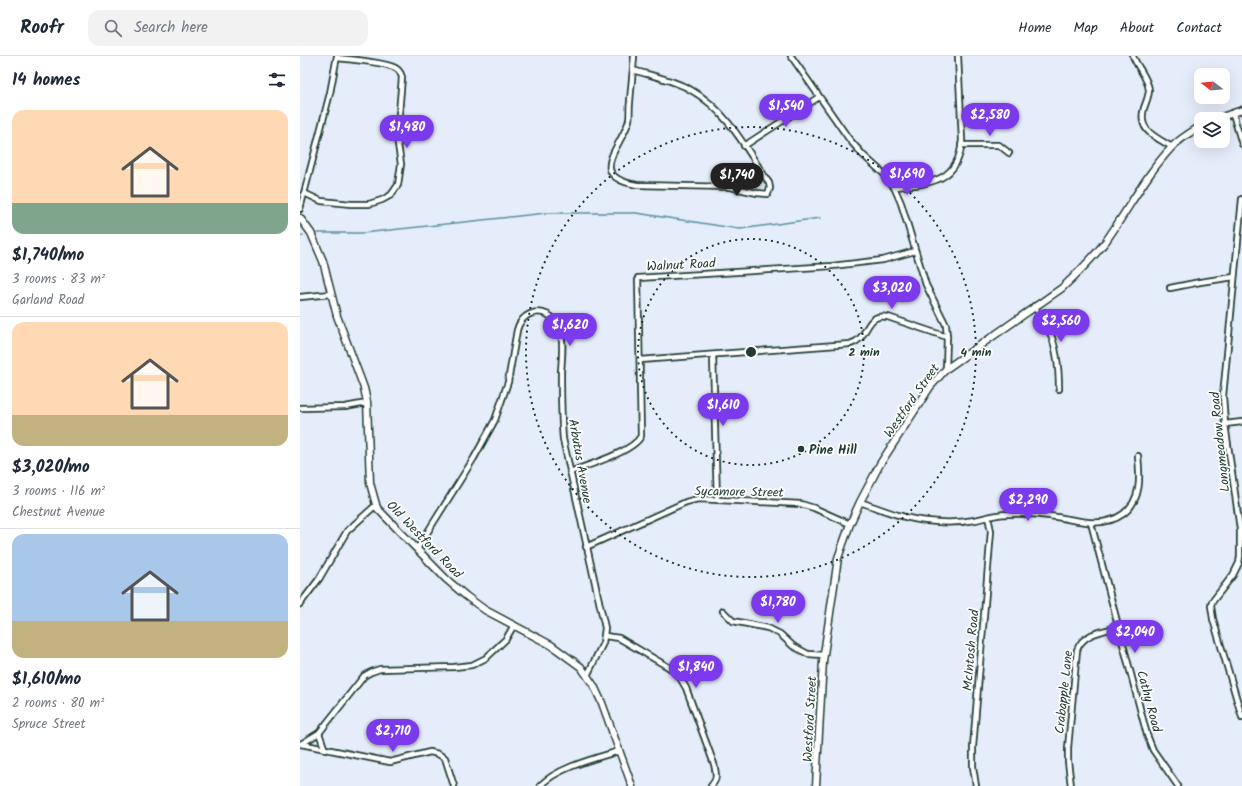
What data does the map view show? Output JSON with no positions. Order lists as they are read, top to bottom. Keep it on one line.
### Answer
{"streets":{"main road":["Westford Street","Old Westford Road"],"street":["Walnut Road","Longmeadow Road","Arbutus Avenue","Sycamore Street","McIntosh Road","Crabapple Lane","Cathy Road"]},"crossings":[["Walnut Road","Arbutus Avenue"],["Westford Street","Sycamore Street"],["Arbutus Avenue","Sycamore Street"],["Arbutus Avenue","Old Westford Road"],["Crabapple Lane","Cathy Road"]],"places":["Pine Hill"],"north":"left","page":{"header":"Roofr","search":"Search here","nav":["Home","Map","About","Contact"],"heading":"14 homes","price":["$1,540","$2,580","$1,480","$1,690","$1,740","$3,020","$2,560","$1,620","$1,610","$2,290","$1,780","$2,040","$1,840","$2,710"],"list":[{"name":"$1,740/mo","note":"3 rooms · 83 m² · Garland Road"},{"name":"$3,020/mo","note":"3 rooms · 116 m² · Chestnut Avenue"},{"name":"$1,610/mo","note":"2 rooms · 80 m² · Spruce Street"}]},"rings":["2 min","4 min"]}
